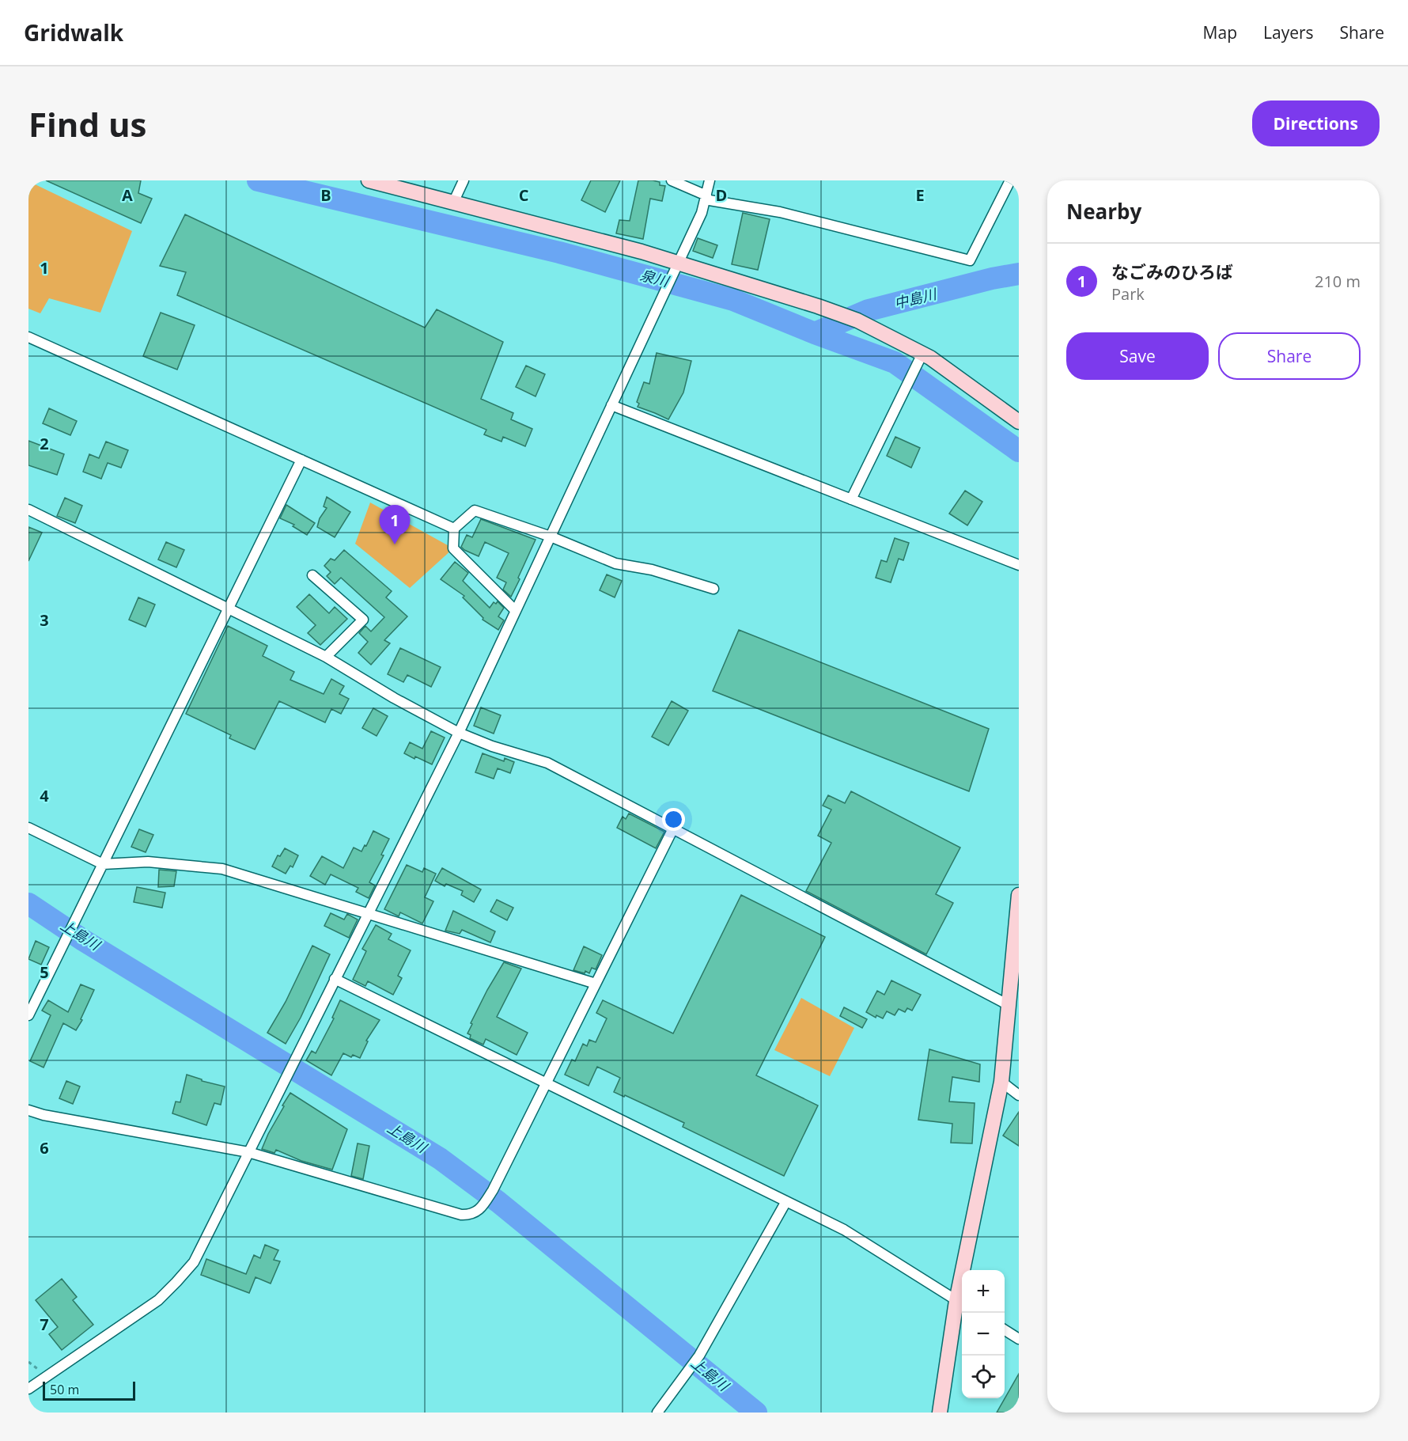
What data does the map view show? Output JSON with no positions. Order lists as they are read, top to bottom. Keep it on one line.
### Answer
{"water":["泉川","中島川","上島川"],"scale_bar":"50 m","page":{"header":"Gridwalk","nav":["Map","Layers","Share"],"buttons":["Directions",["Save","Share"]],"title":"Find us","heading":"Nearby","list":[{"mark":"1","name":"なごみのひろば","note":"Park","value":"210 m"}],"pins":"1","map_buttons":["+","−"],"scale":"50 m"},"grid":{"columns":["A","B","C","D","E"],"rows":["1","2","3","4","5","6","7"]}}
